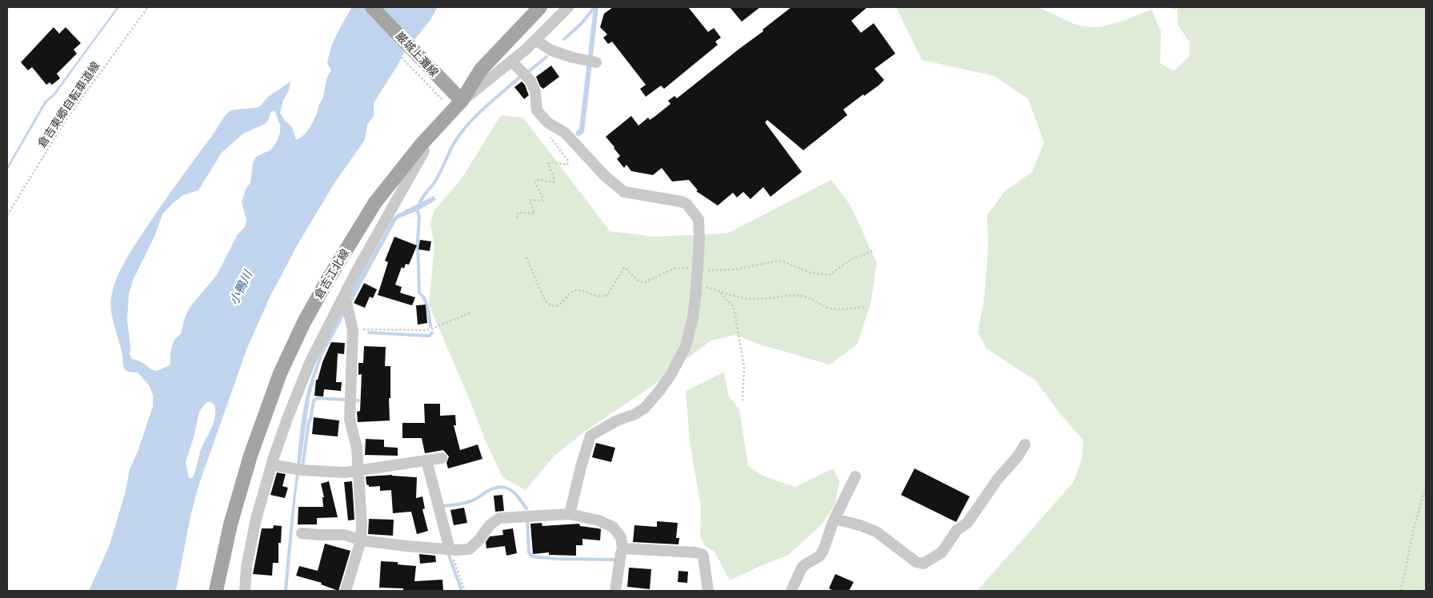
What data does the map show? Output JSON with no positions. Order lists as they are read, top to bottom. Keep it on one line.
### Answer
{"streets":{"main road":["巌城上灘線","倉吉江北線"],"path":["倉吉東郷自転車道線"]},"crossings":[["巌城上灘線","倉吉江北線"]],"water":["小鴨川"]}
